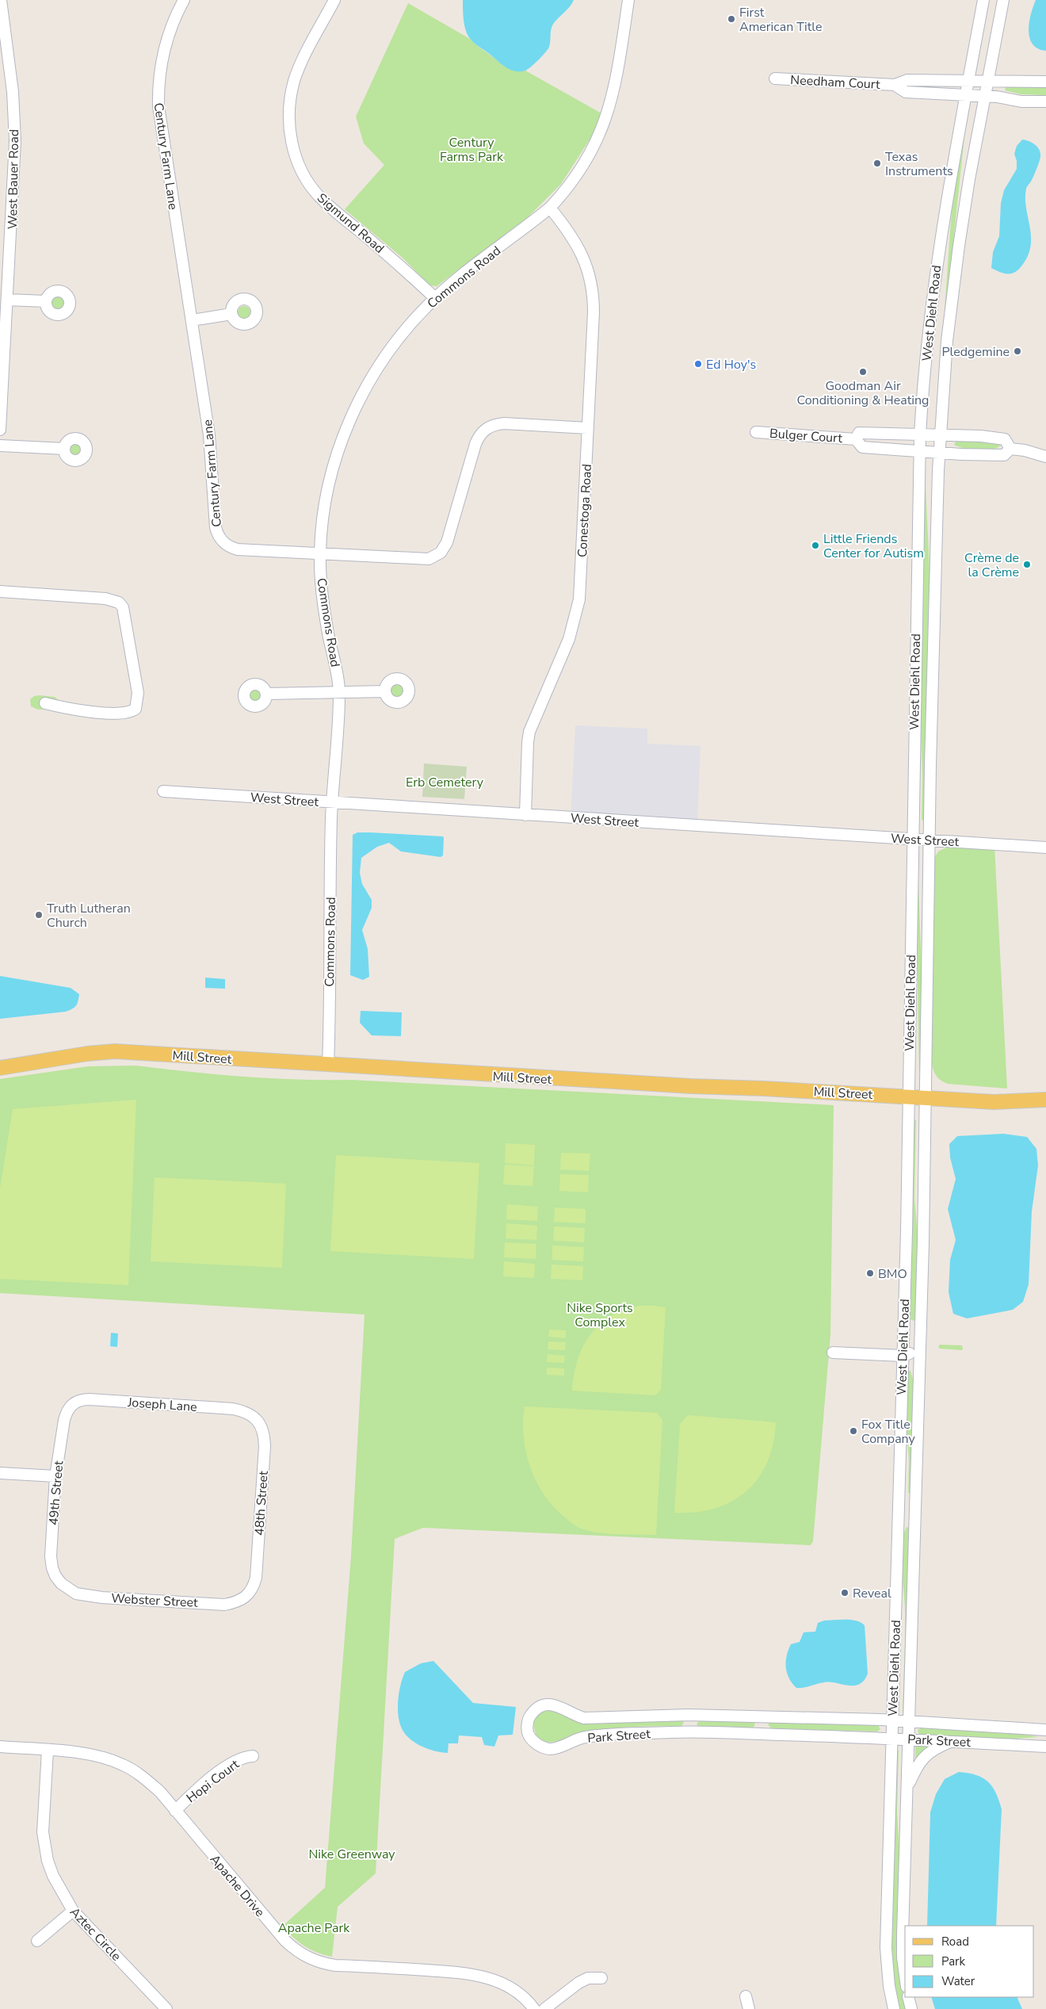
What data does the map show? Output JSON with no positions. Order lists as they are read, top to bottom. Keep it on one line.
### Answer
{"streets":{"main road":["Mill Street"],"street":["Needham Court","Century Farm Lane","West Bauer Road","Sigmund Road","Commons Road","West Diehl Road","Bulger Court","Conestoga Road","West Street","Joseph Lane","49th Street","48th Street","Webster Street","Park Street","Hopi Court","Apache Drive","Aztec Circle"]},"crossings":[["Needham Court","West Diehl Road"],["Century Farm Lane","Commons Road"],["Century Farm Lane","Conestoga Road"],["Sigmund Road","Commons Road"],["Commons Road","Conestoga Road"],["Commons Road","West Street"],["Commons Road","Mill Street"],["West Diehl Road","Bulger Court"],["West Diehl Road","West Street"],["West Diehl Road","Mill Street"],["West Diehl Road","Park Street"],["Conestoga Road","West Street"],["Joseph Lane","49th Street"],["Joseph Lane","48th Street"],["49th Street","Webster Street"],["48th Street","Webster Street"],["Hopi Court","Apache Drive"],["Apache Drive","Aztec Circle"]],"parks":["Century Farms Park","Erb Cemetery","Nike Sports Complex","Nike Greenway","Apache Park"],"places":["First American Title","Texas Instruments","Pledgemine","Ed Hoy's","Goodman Air Conditioning & Heating","Little Friends Center for Autism","Crème de la Crème","Truth Lutheran Church","BMO","Fox Title Company","Reveal"],"legend":["Road","Park","Water"]}
